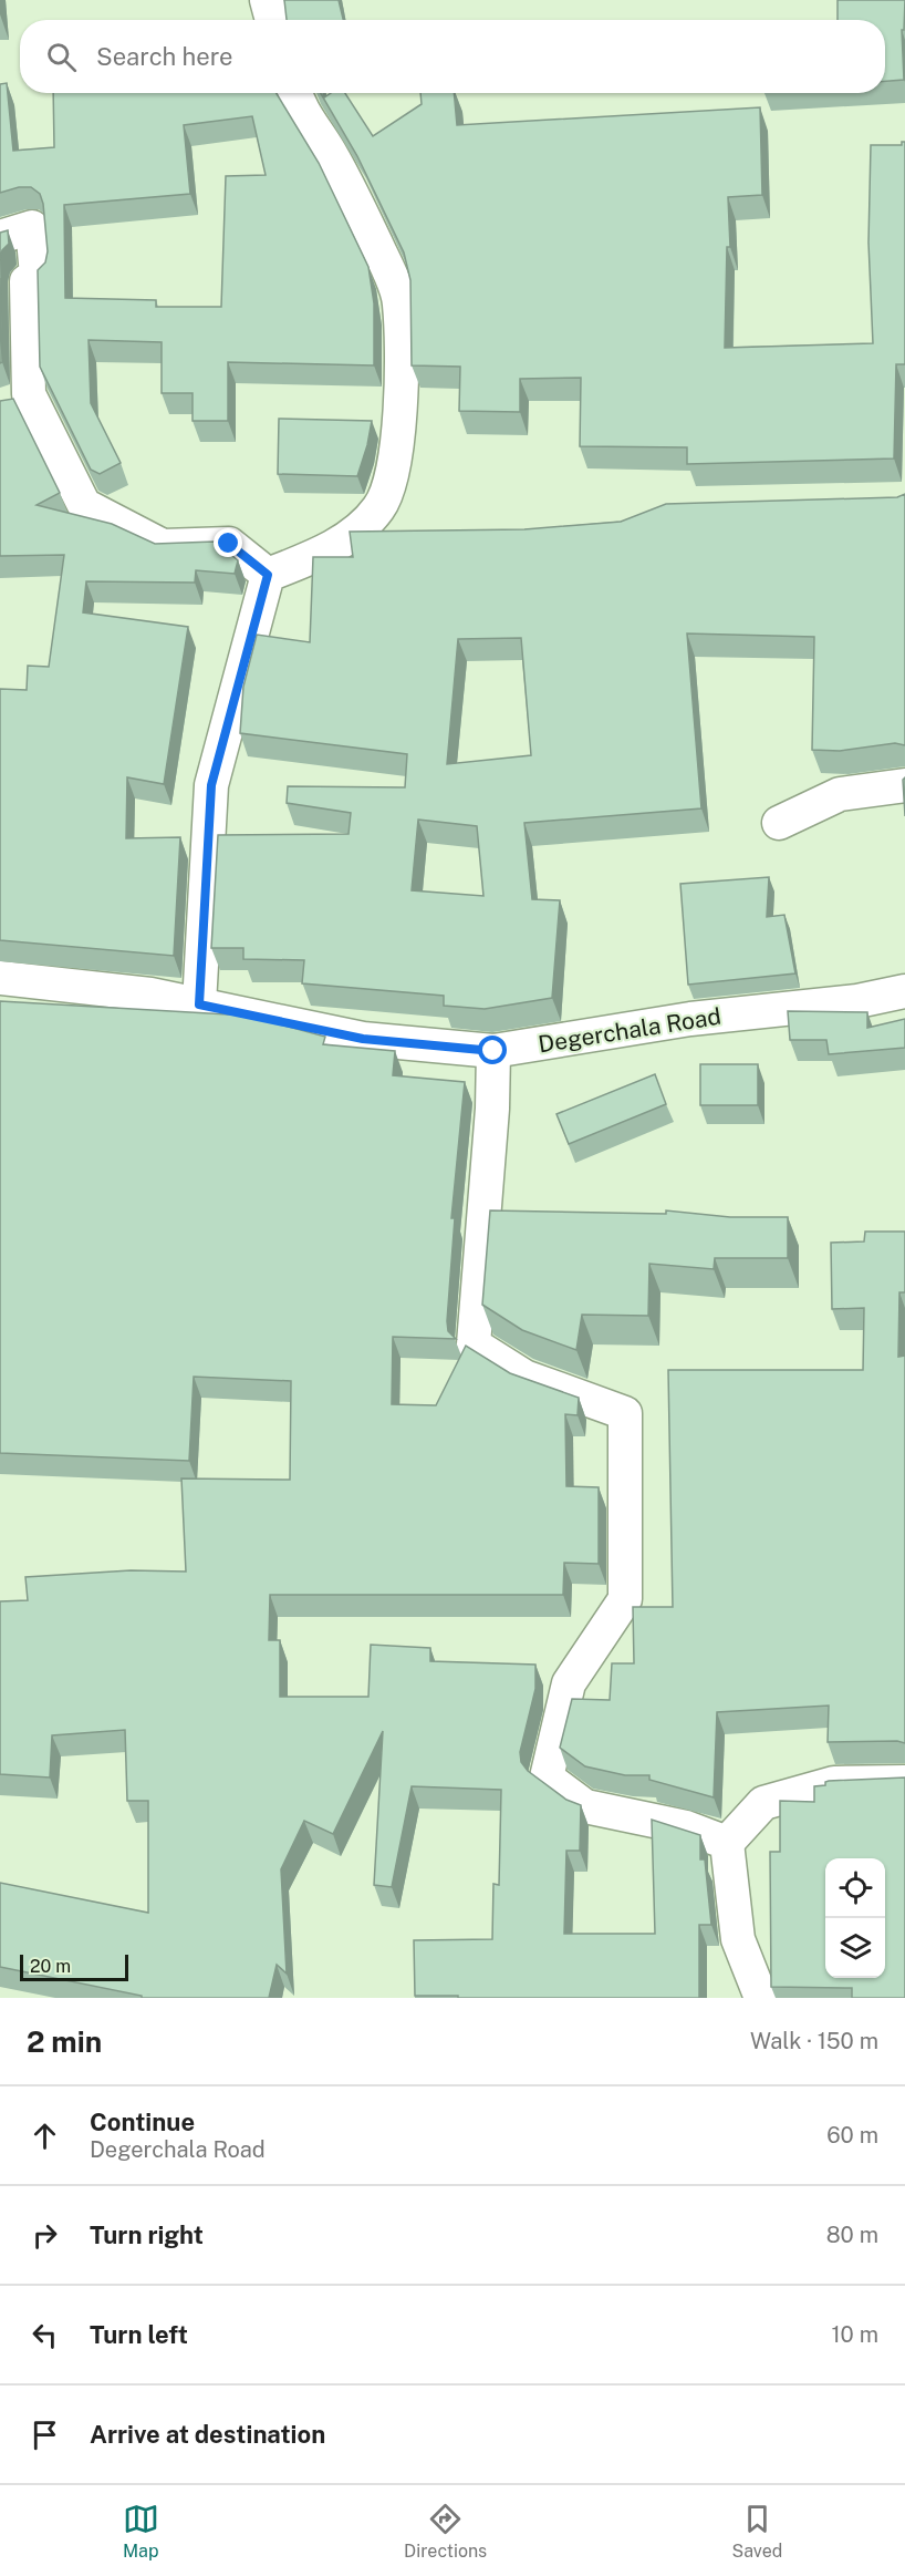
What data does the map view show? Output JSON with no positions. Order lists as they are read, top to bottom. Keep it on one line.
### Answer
{"streets":{"street":["Degerchala Road"]},"scale_bar":"20 m","page":{"search":"Search here","scale":"20 m","heading":["2 min","Walk · 150 m"],"list":[["Continue","Degerchala Road","60 m"],["Turn right","80 m"],["Turn left","10 m"],"Arrive at destination"],"nav":["Map","Directions","Saved"]}}
